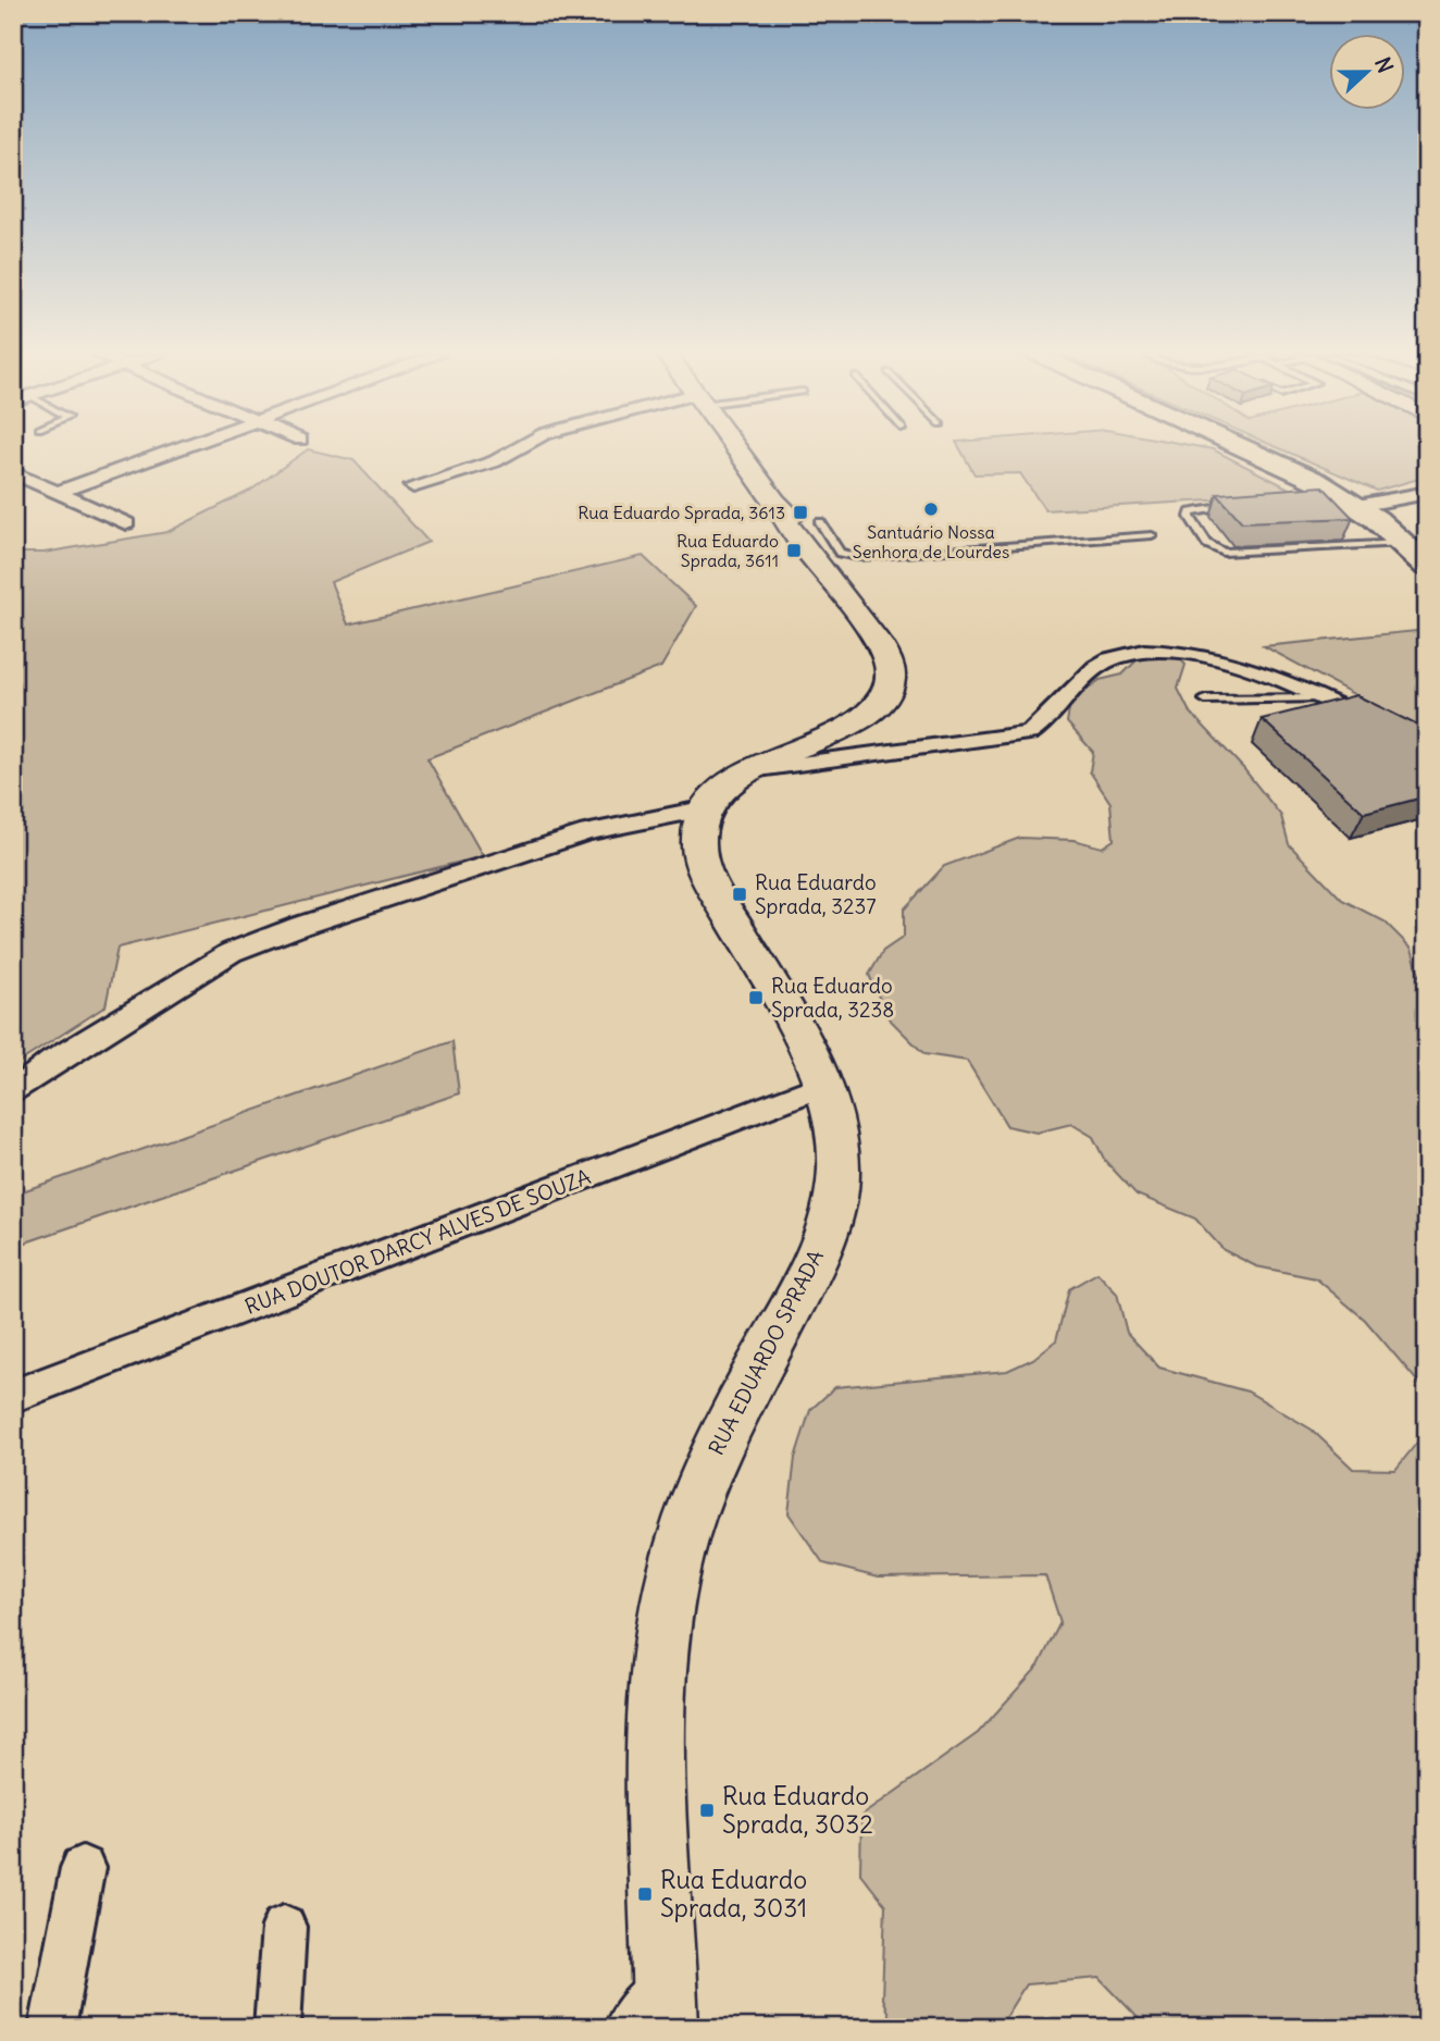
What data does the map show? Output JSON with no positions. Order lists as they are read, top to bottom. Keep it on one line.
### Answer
{"streets":{"main road":["RUA EDUARDO SPRADA"],"street":["RUA DOUTOR DARCY ALVES DE SOUZA"]},"crossings":[["RUA DOUTOR DARCY ALVES DE SOUZA","RUA EDUARDO SPRADA"]],"places":{"other":["Santuário Nossa Senhora de Lourdes"],"transit":["Rua Eduardo Sprada, 3613","Rua Eduardo Sprada, 3611","Rua Eduardo Sprada, 3237","Rua Eduardo Sprada, 3238","Rua Eduardo Sprada, 3032","Rua Eduardo Sprada, 3031"]},"north":"right"}
